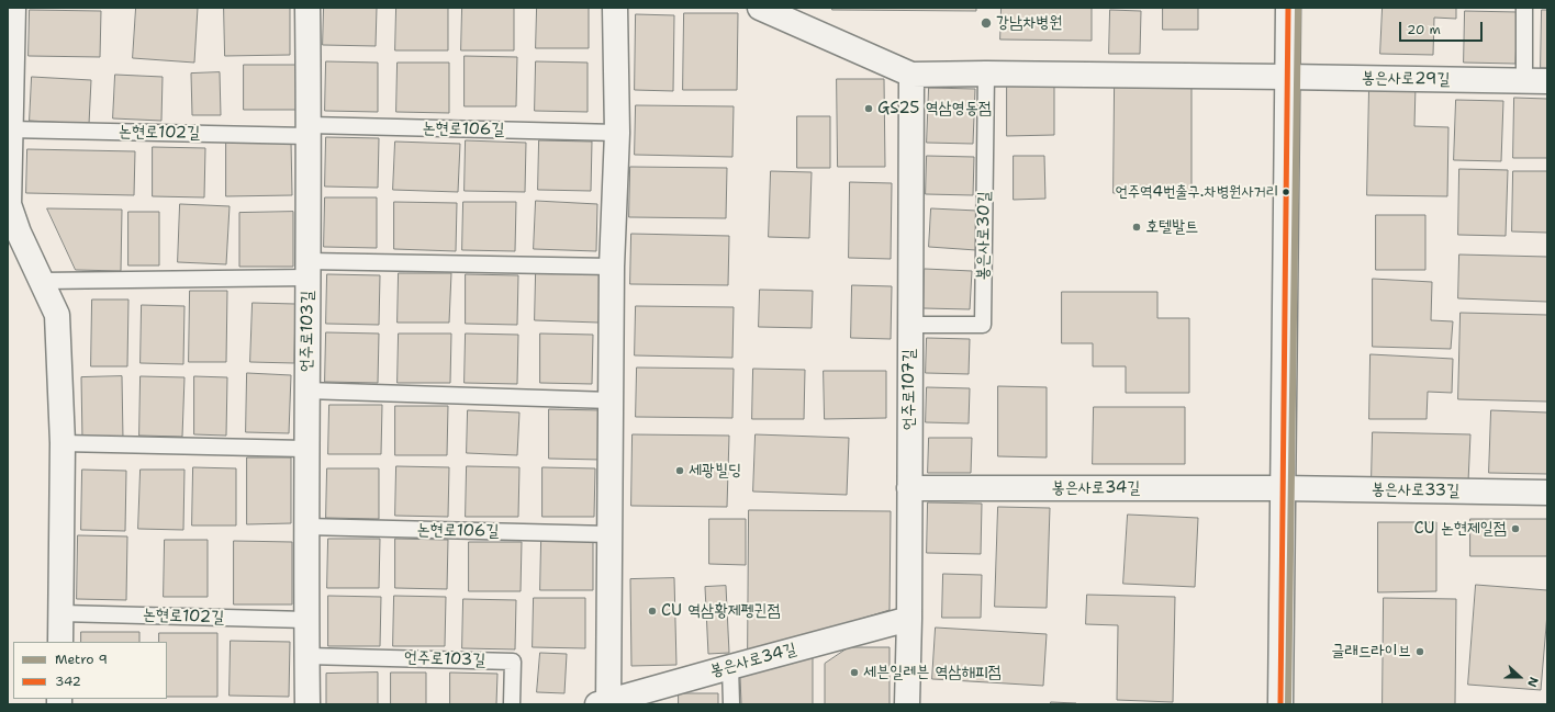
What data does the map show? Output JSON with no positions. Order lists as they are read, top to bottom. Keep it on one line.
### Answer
{"streets":{"street":["봉은사로29길","언주로103길","언주로107길","봉은사로34길","봉은사로33길"],"lane":["논현로106길","논현로102길","봉은사로30길"]},"crossings":[["논현로106길","논현로102길"],["논현로106길","언주로103길"],["논현로102길","언주로103길"],["봉은사로30길","언주로107길"],["언주로107길","봉은사로34길"],["봉은사로34길","봉은사로33길"]],"places":["강남차병원","GS25 역삼영동점","언주역4번출구.차병원사거리","호텔발트","세광빌딩","CU 논현제일점","CU 역삼황제펭귄점","글래드라이브","세븐일레븐 역삼해피점"],"lines":["metro line 9","transit line 342"],"legend":["Metro 9","342"],"scale_bar":"20 m","north":"right"}
